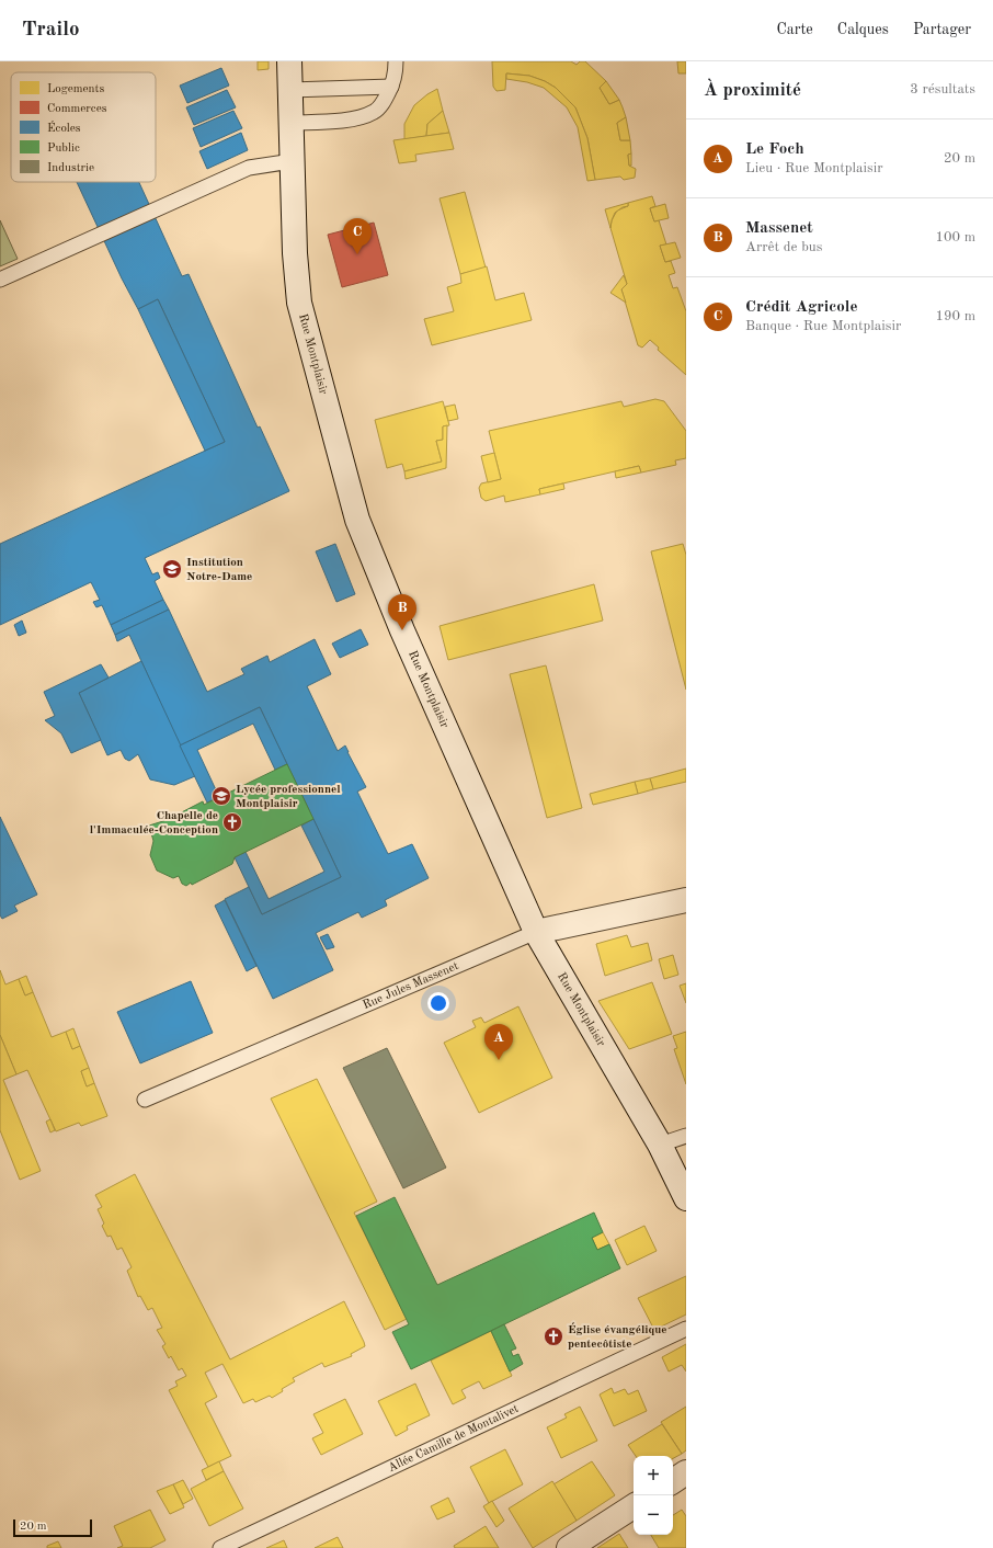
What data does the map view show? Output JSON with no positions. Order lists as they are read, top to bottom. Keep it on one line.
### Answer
{"streets":{"street":["Rue Montplaisir","Rue Jules Massenet"],"lane":["Allée Camille de Montalivet"]},"crossings":[["Rue Montplaisir","Rue Jules Massenet"]],"places":{"school or university":["Institution Notre-Dame","Lycée professionnel Montplaisir"],"church":["Chapelle de l'Immaculée-Conception","Église évangélique pentecôtiste"]},"legend":["Logements","Commerces","Écoles","Public","Industrie"],"scale_bar":"20 m","page":{"header":"Trailo","nav":["Carte","Calques","Partager"],"heading":["À proximité","3 résultats"],"list":[{"mark":"A","name":"Le Foch","note":"Lieu · Rue Montplaisir","value":"20 m"},{"mark":"B","name":"Massenet","note":"Arrêt de bus","value":"100 m"},{"mark":"C","name":"Crédit Agricole","note":"Banque · Rue Montplaisir","value":"190 m"}],"pins":["C","B","A"],"map_buttons":["+","−"],"scale":"20 m"}}
